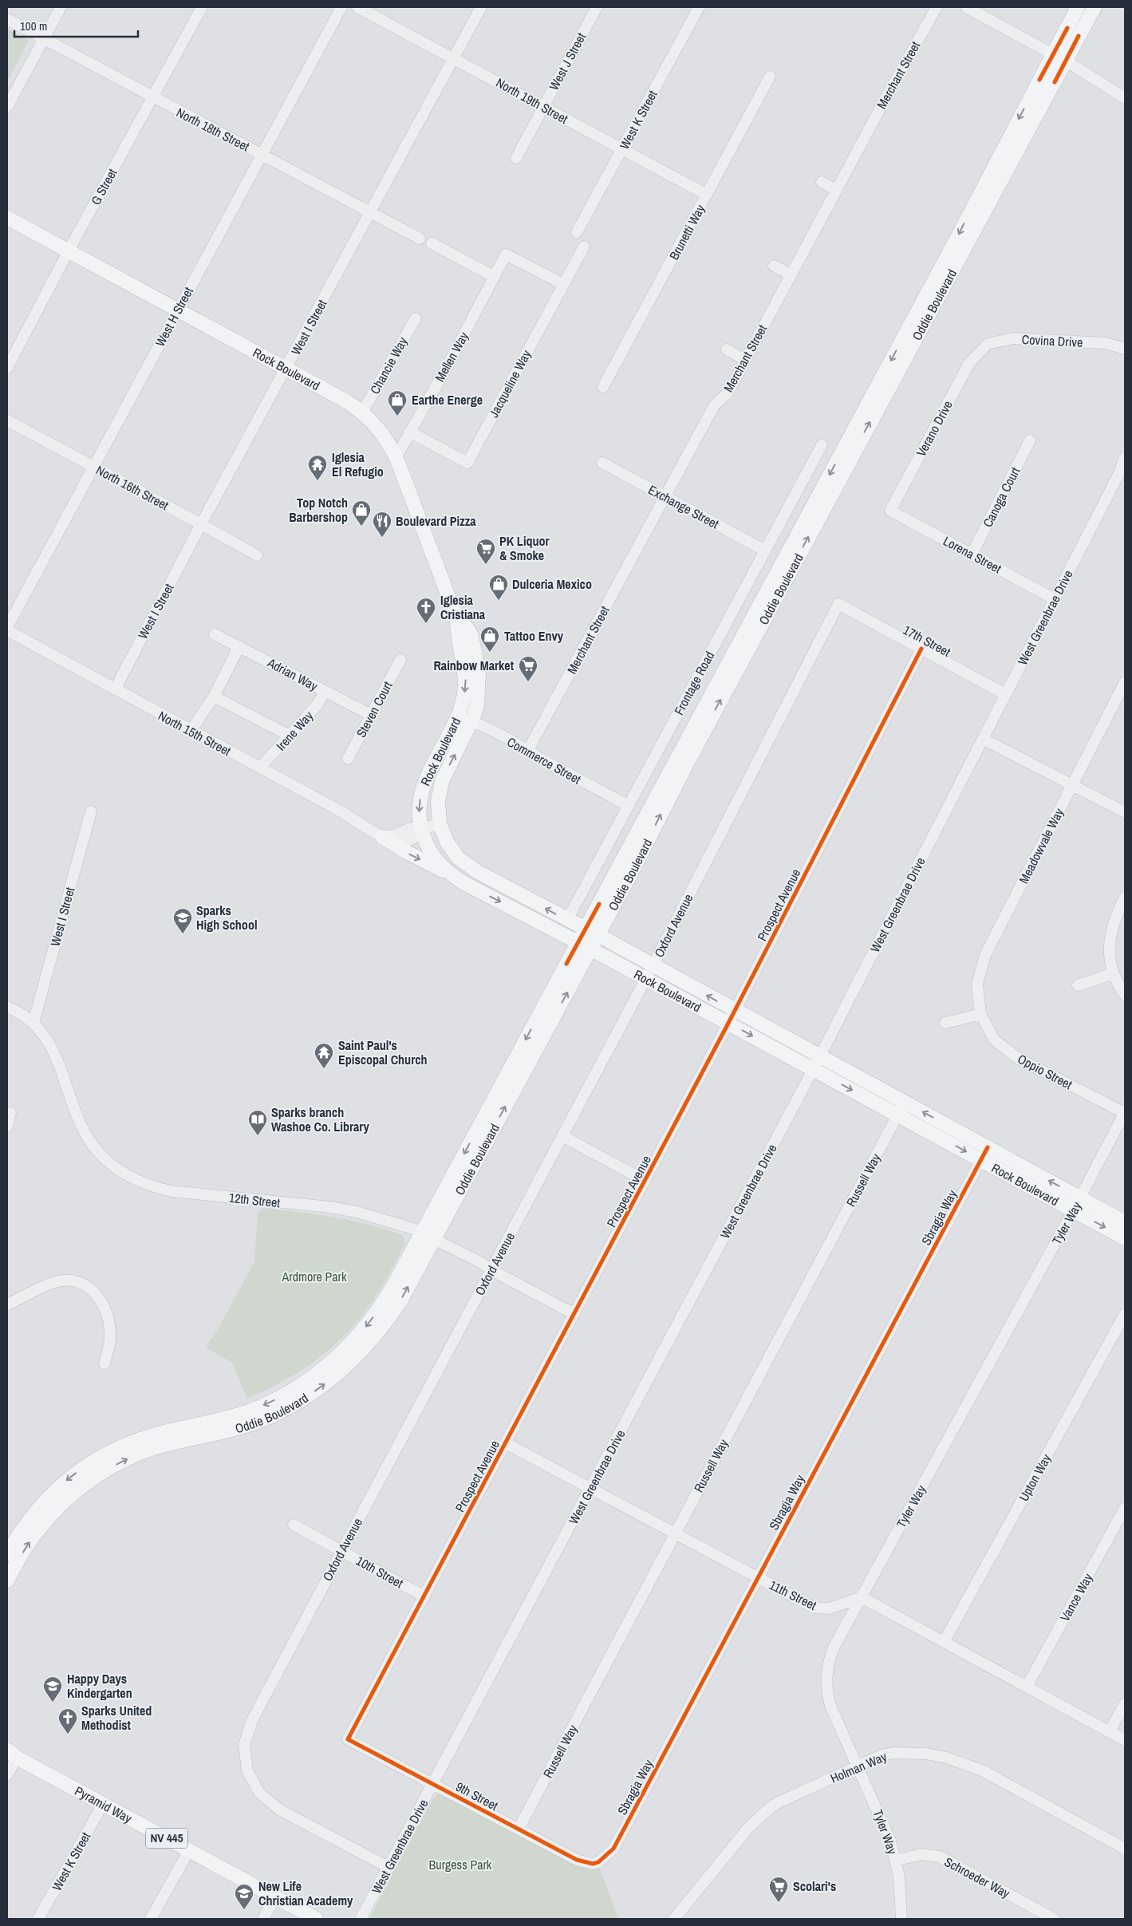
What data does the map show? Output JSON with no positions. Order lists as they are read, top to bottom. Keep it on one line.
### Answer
{"streets":{"main road":["Oddie Boulevard","Rock Boulevard","Pyramid Way","NV 445"],"street":["West J Street","Merchant Street","North 19th Street","West K Street","North 18th Street","G Street","Brunetti Way","West H Street","West I Street","Covina Drive","Mellen Way","Chancie Way","Jacqueline Way","Verano Drive","North 16th Street","Canoga Court","Exchange Street","Lorena Street","West Greenbrae Drive","17th Street","Adrian Way","Frontage Road","Steven Court","Irene Way","North 15th Street","Commerce Street","Meadowvale Way","Prospect Avenue","Oxford Avenue","Oppio Street","Russell Way","12th Street","Sbragia Way","Tyler Way","Upton Way","10th Street","11th Street","Vance Way","Holman Way","9th Street","Schroeder Way"]},"crossings":[["West J Street","North 19th Street"],["Merchant Street","Exchange Street"],["Merchant Street","Commerce Street"],["North 19th Street","West K Street"],["North 19th Street","Brunetti Way"],["North 19th Street","West I Street"],["West K Street","Pyramid Way"],["North 18th Street","G Street"],["North 18th Street","West H Street"],["North 18th Street","West I Street"],["G Street","Rock Boulevard"],["Oddie Boulevard","Rock Boulevard"],["Oddie Boulevard","12th Street"],["West H Street","Rock Boulevard"],["West H Street","North 16th Street"],["West I Street","Rock Boulevard"],["West I Street","North 16th Street"],["West I Street","North 15th Street"],["West I Street","12th Street"],["Covina Drive","Verano Drive"],["Mellen Way","Rock Boulevard"],["Mellen Way","Jacqueline Way"],["Chancie Way","Rock Boulevard"],["Rock Boulevard","West Greenbrae Drive"],["Rock Boulevard","Frontage Road"],["Rock Boulevard","Commerce Street"],["Rock Boulevard","Prospect Avenue"],["Rock Boulevard","Oxford Avenue"],["Rock Boulevard","Russell Way"],["Rock Boulevard","Sbragia Way"],["Rock Boulevard","Tyler Way"],["Verano Drive","Lorena Street"],["Canoga Court","Lorena Street"],["Exchange Street","Frontage Road"],["Lorena Street","West Greenbrae Drive"],["West Greenbrae Drive","17th Street"],["West Greenbrae Drive","Oxford Avenue"],["West Greenbrae Drive","11th Street"],["West Greenbrae Drive","9th Street"],["17th Street","Prospect Avenue"],["17th Street","Oxford Avenue"],["Adrian Way","Steven Court"],["Adrian Way","Irene Way"],["Frontage Road","Commerce Street"],["Irene Way","North 15th Street"],["Meadowvale Way","Oppio Street"],["Prospect Avenue","12th Street"],["Prospect Avenue","10th Street"],["Prospect Avenue","11th Street"],["Prospect Avenue","9th Street"],["Oxford Avenue","12th Street"],["Oxford Avenue","10th Street"],["Oppio Street","Tyler Way"],["Russell Way","11th Street"],["Russell Way","9th Street"],["Sbragia Way","11th Street"],["Sbragia Way","9th Street"],["Tyler Way","11th Street"],["Tyler Way","Holman Way"],["Tyler Way","Schroeder Way"]],"parks":["Ardmore Park","Burgess Park"],"places":{"shop":["Earthe Energe","Top Notch Barbershop","Dulceria Mexico","Tattoo Envy"],"temple":["Iglesia El Refugio","Saint Paul's Episcopal Church"],"restaurant":["Boulevard Pizza"],"supermarket":["PK Liquor & Smoke","Rainbow Market","Scolari's"],"church":["Iglesia Cristiana","Sparks United Methodist"],"school or university":["Sparks High School","Happy Days Kindergarten","New Life Christian Academy"],"library":["Sparks branch Washoe Co. Library"]},"scale_bar":"100 m"}
